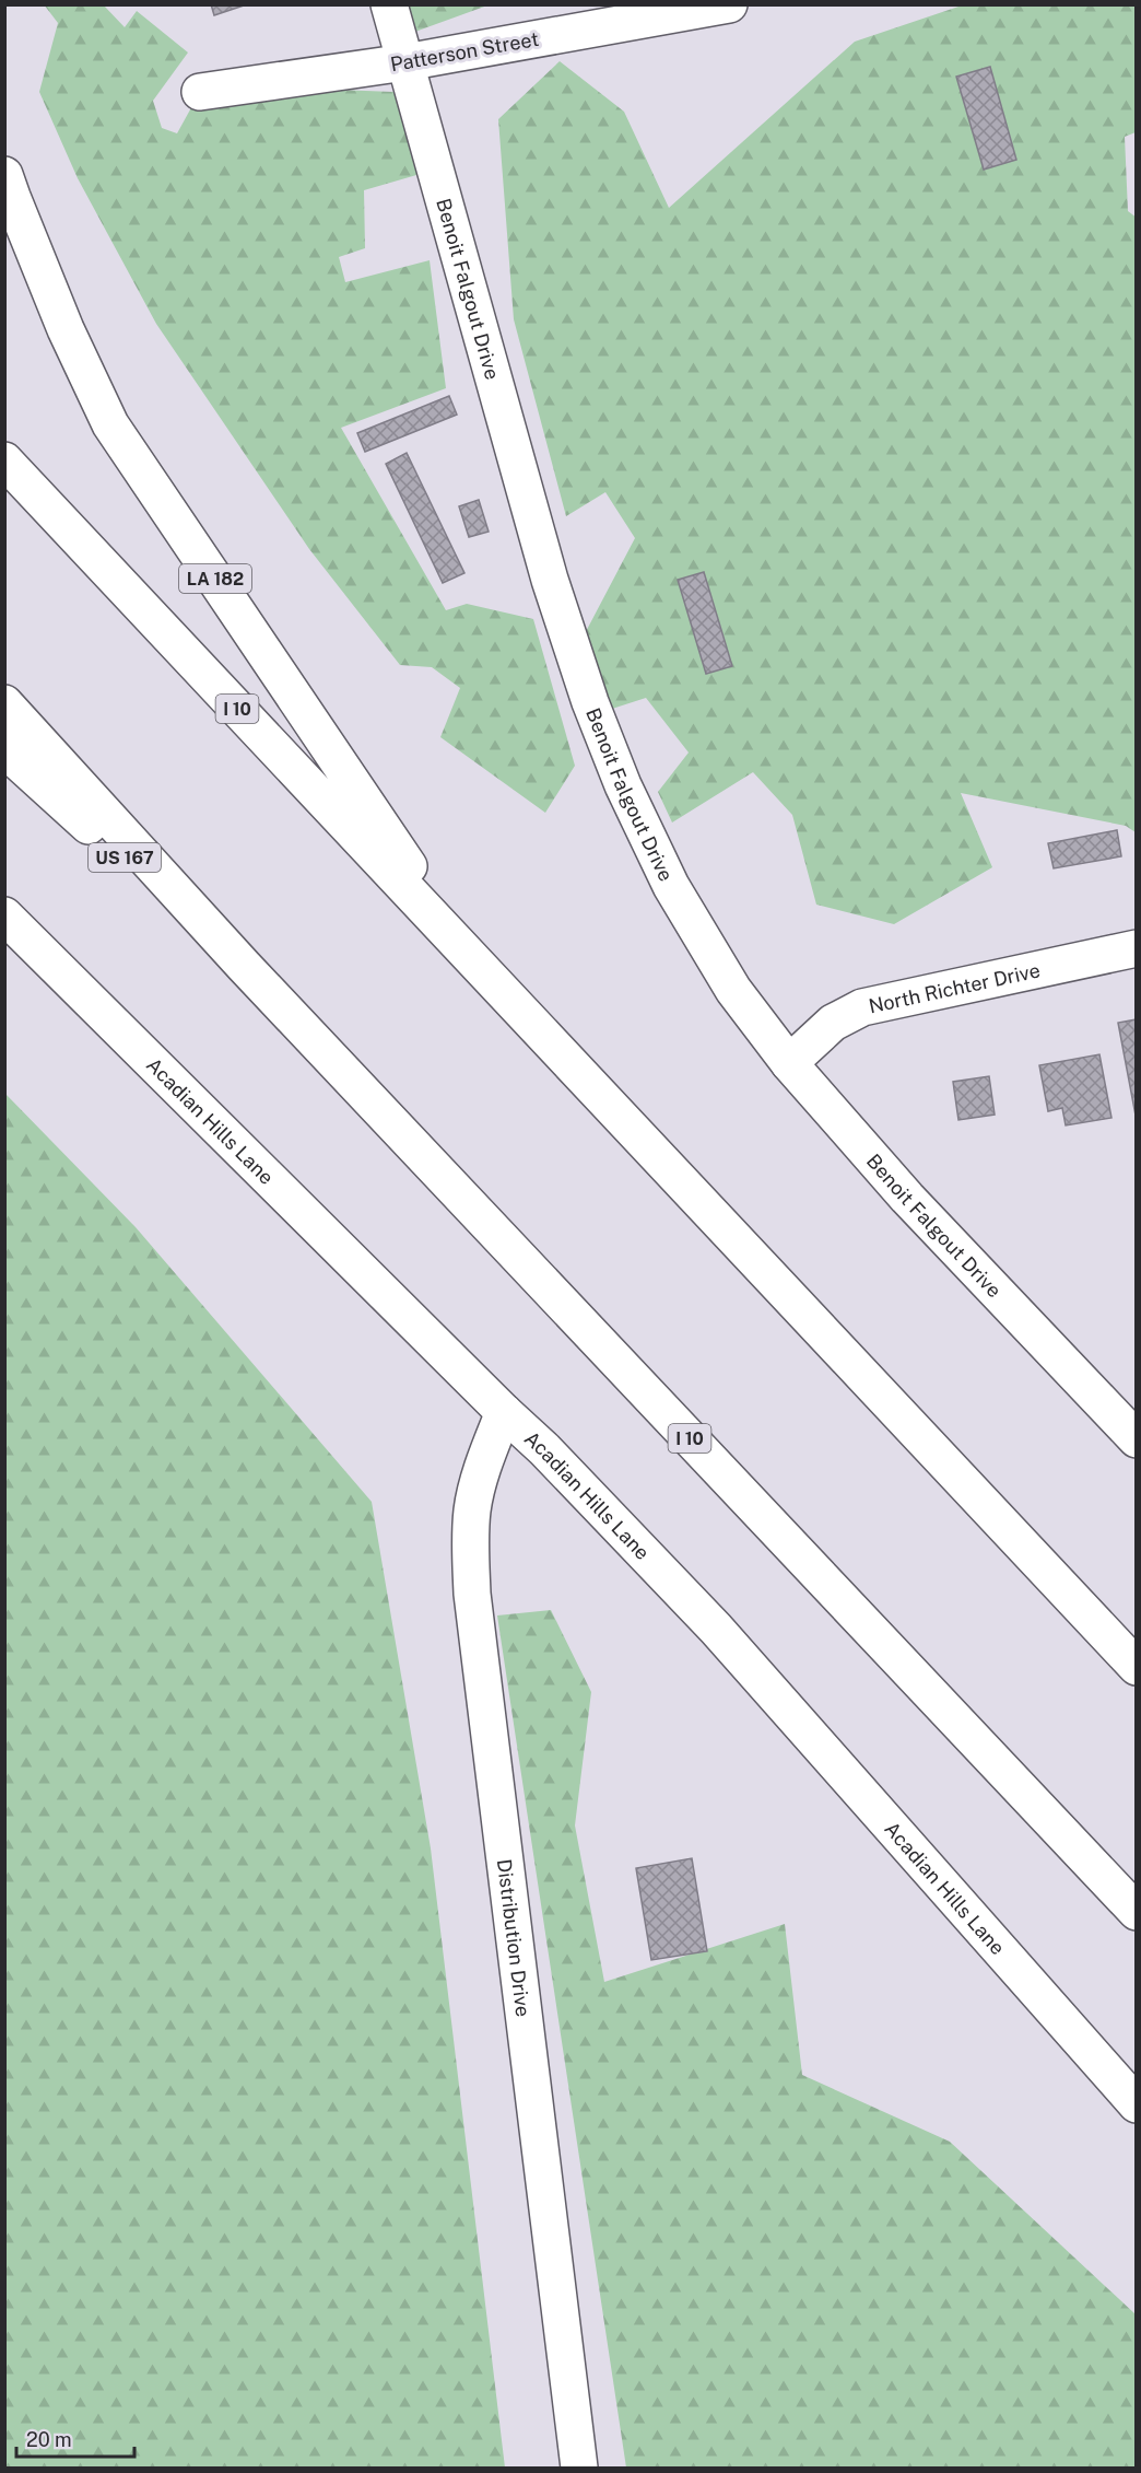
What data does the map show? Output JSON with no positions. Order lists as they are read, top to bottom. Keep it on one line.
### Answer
{"streets":{"main road":["Patterson Street","Benoit Falgout Drive","LA 182","I 10","US 167","North Richter Drive","Acadian Hills Lane","Distribution Drive"]},"crossings":[["Patterson Street","Benoit Falgout Drive"],["Benoit Falgout Drive","North Richter Drive"],["LA 182","I 10"],["I 10","US 167"],["Acadian Hills Lane","Distribution Drive"]],"scale_bar":"20 m"}
